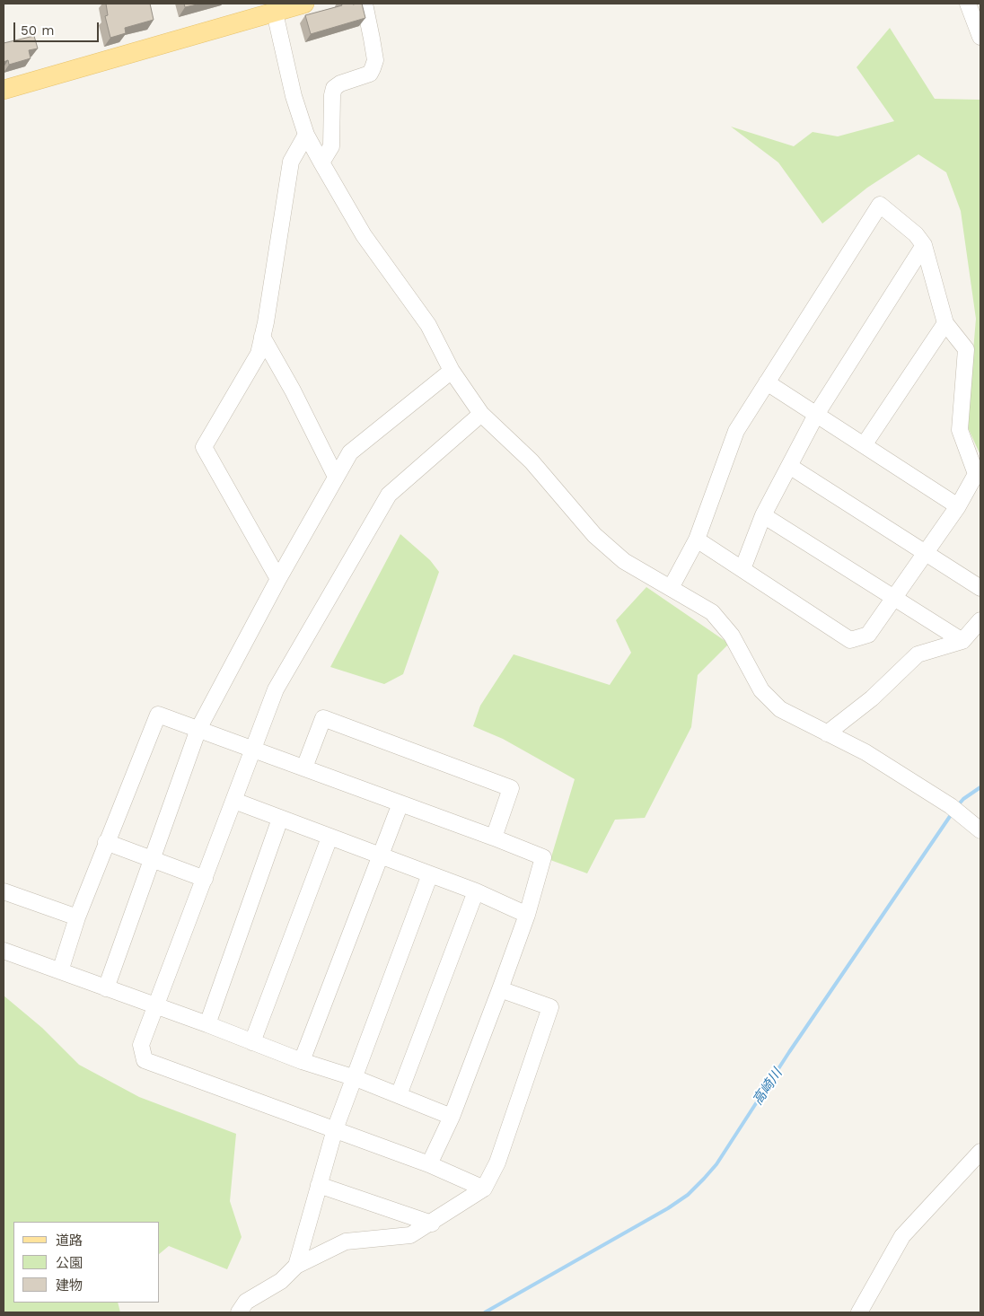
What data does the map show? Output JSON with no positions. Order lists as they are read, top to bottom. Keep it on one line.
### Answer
{"water":["高崎川"],"legend":["道路","公園","建物"],"scale_bar":"50 m"}
